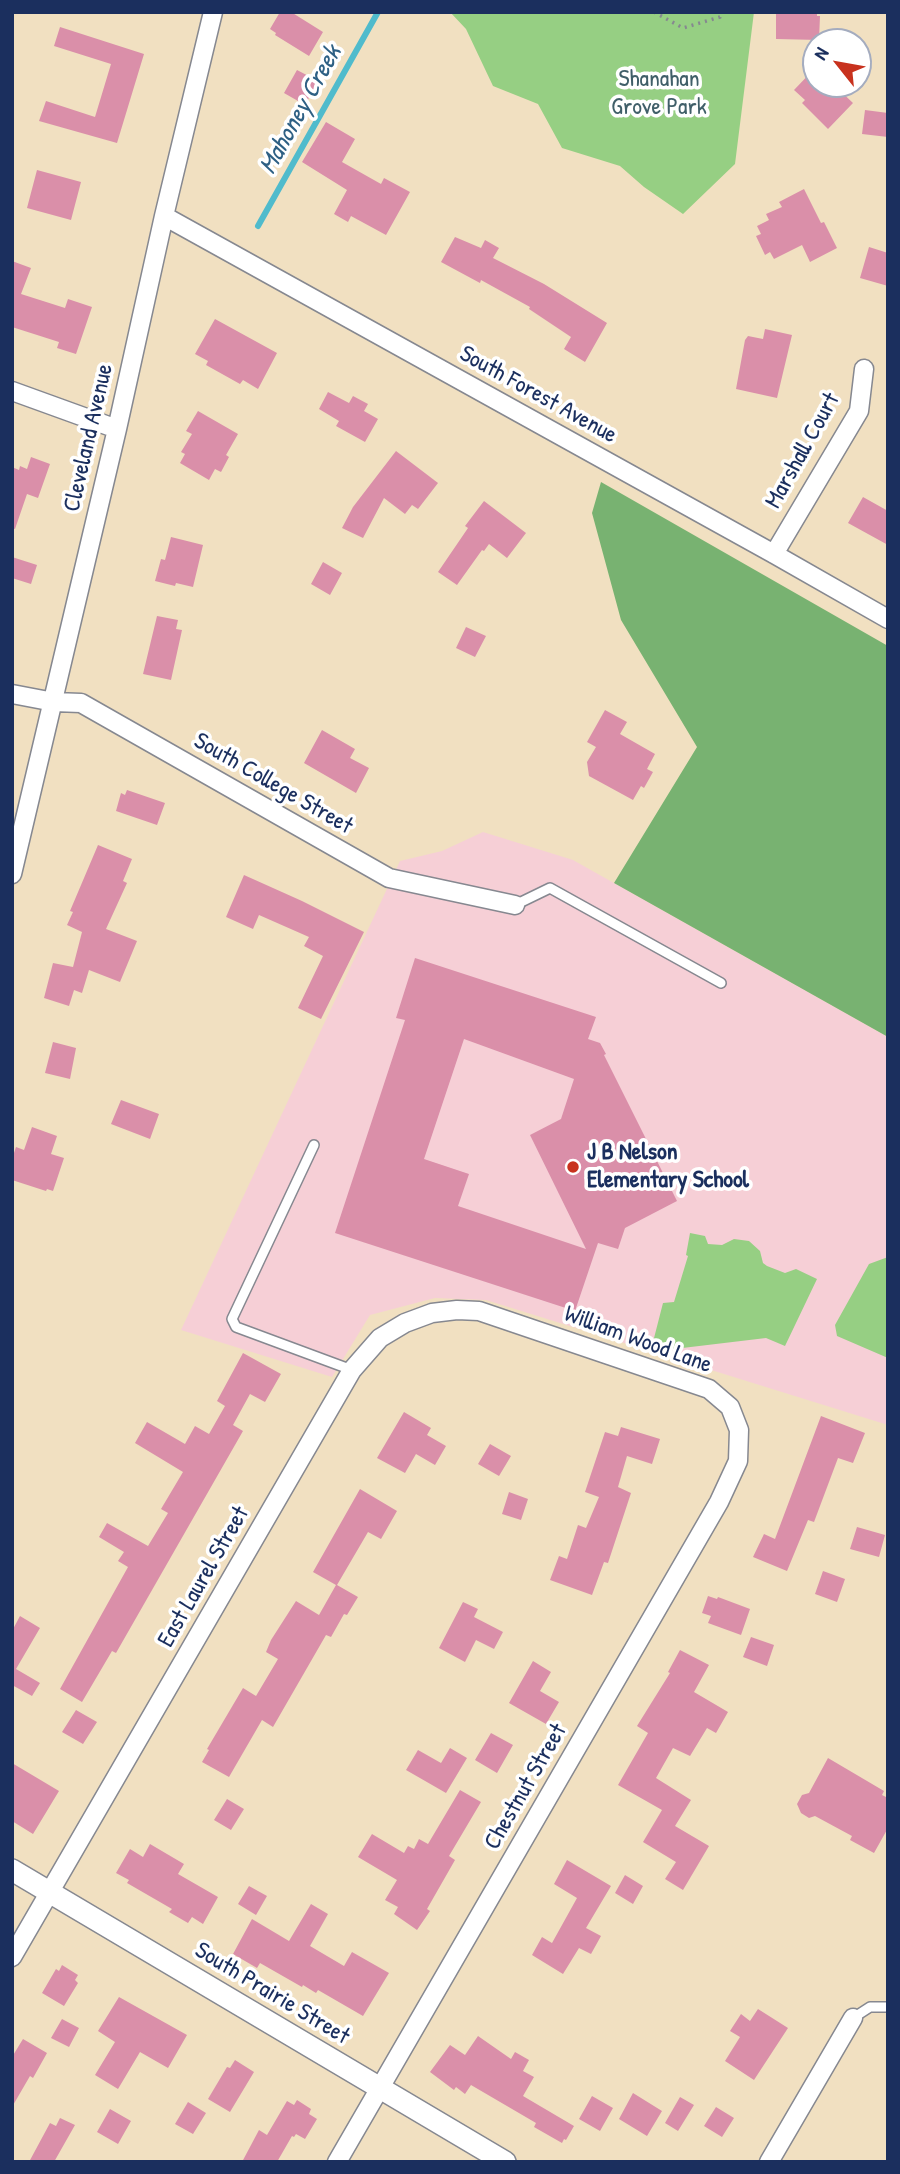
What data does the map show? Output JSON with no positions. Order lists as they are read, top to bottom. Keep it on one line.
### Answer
{"streets":{"street":["South Forest Avenue","Cleveland Avenue","Marshall Court","South College Street","William Wood Lane","East Laurel Street","Chestnut Street","South Prairie Street"]},"crossings":[["South Forest Avenue","Cleveland Avenue"],["South Forest Avenue","Marshall Court"],["Cleveland Avenue","South College Street"],["William Wood Lane","East Laurel Street"],["William Wood Lane","Chestnut Street"],["East Laurel Street","South Prairie Street"],["Chestnut Street","South Prairie Street"]],"water":["Mahoney Creek"],"parks":["Shanahan Grove Park"],"places":["J B Nelson Elementary School"],"north":"top left"}
